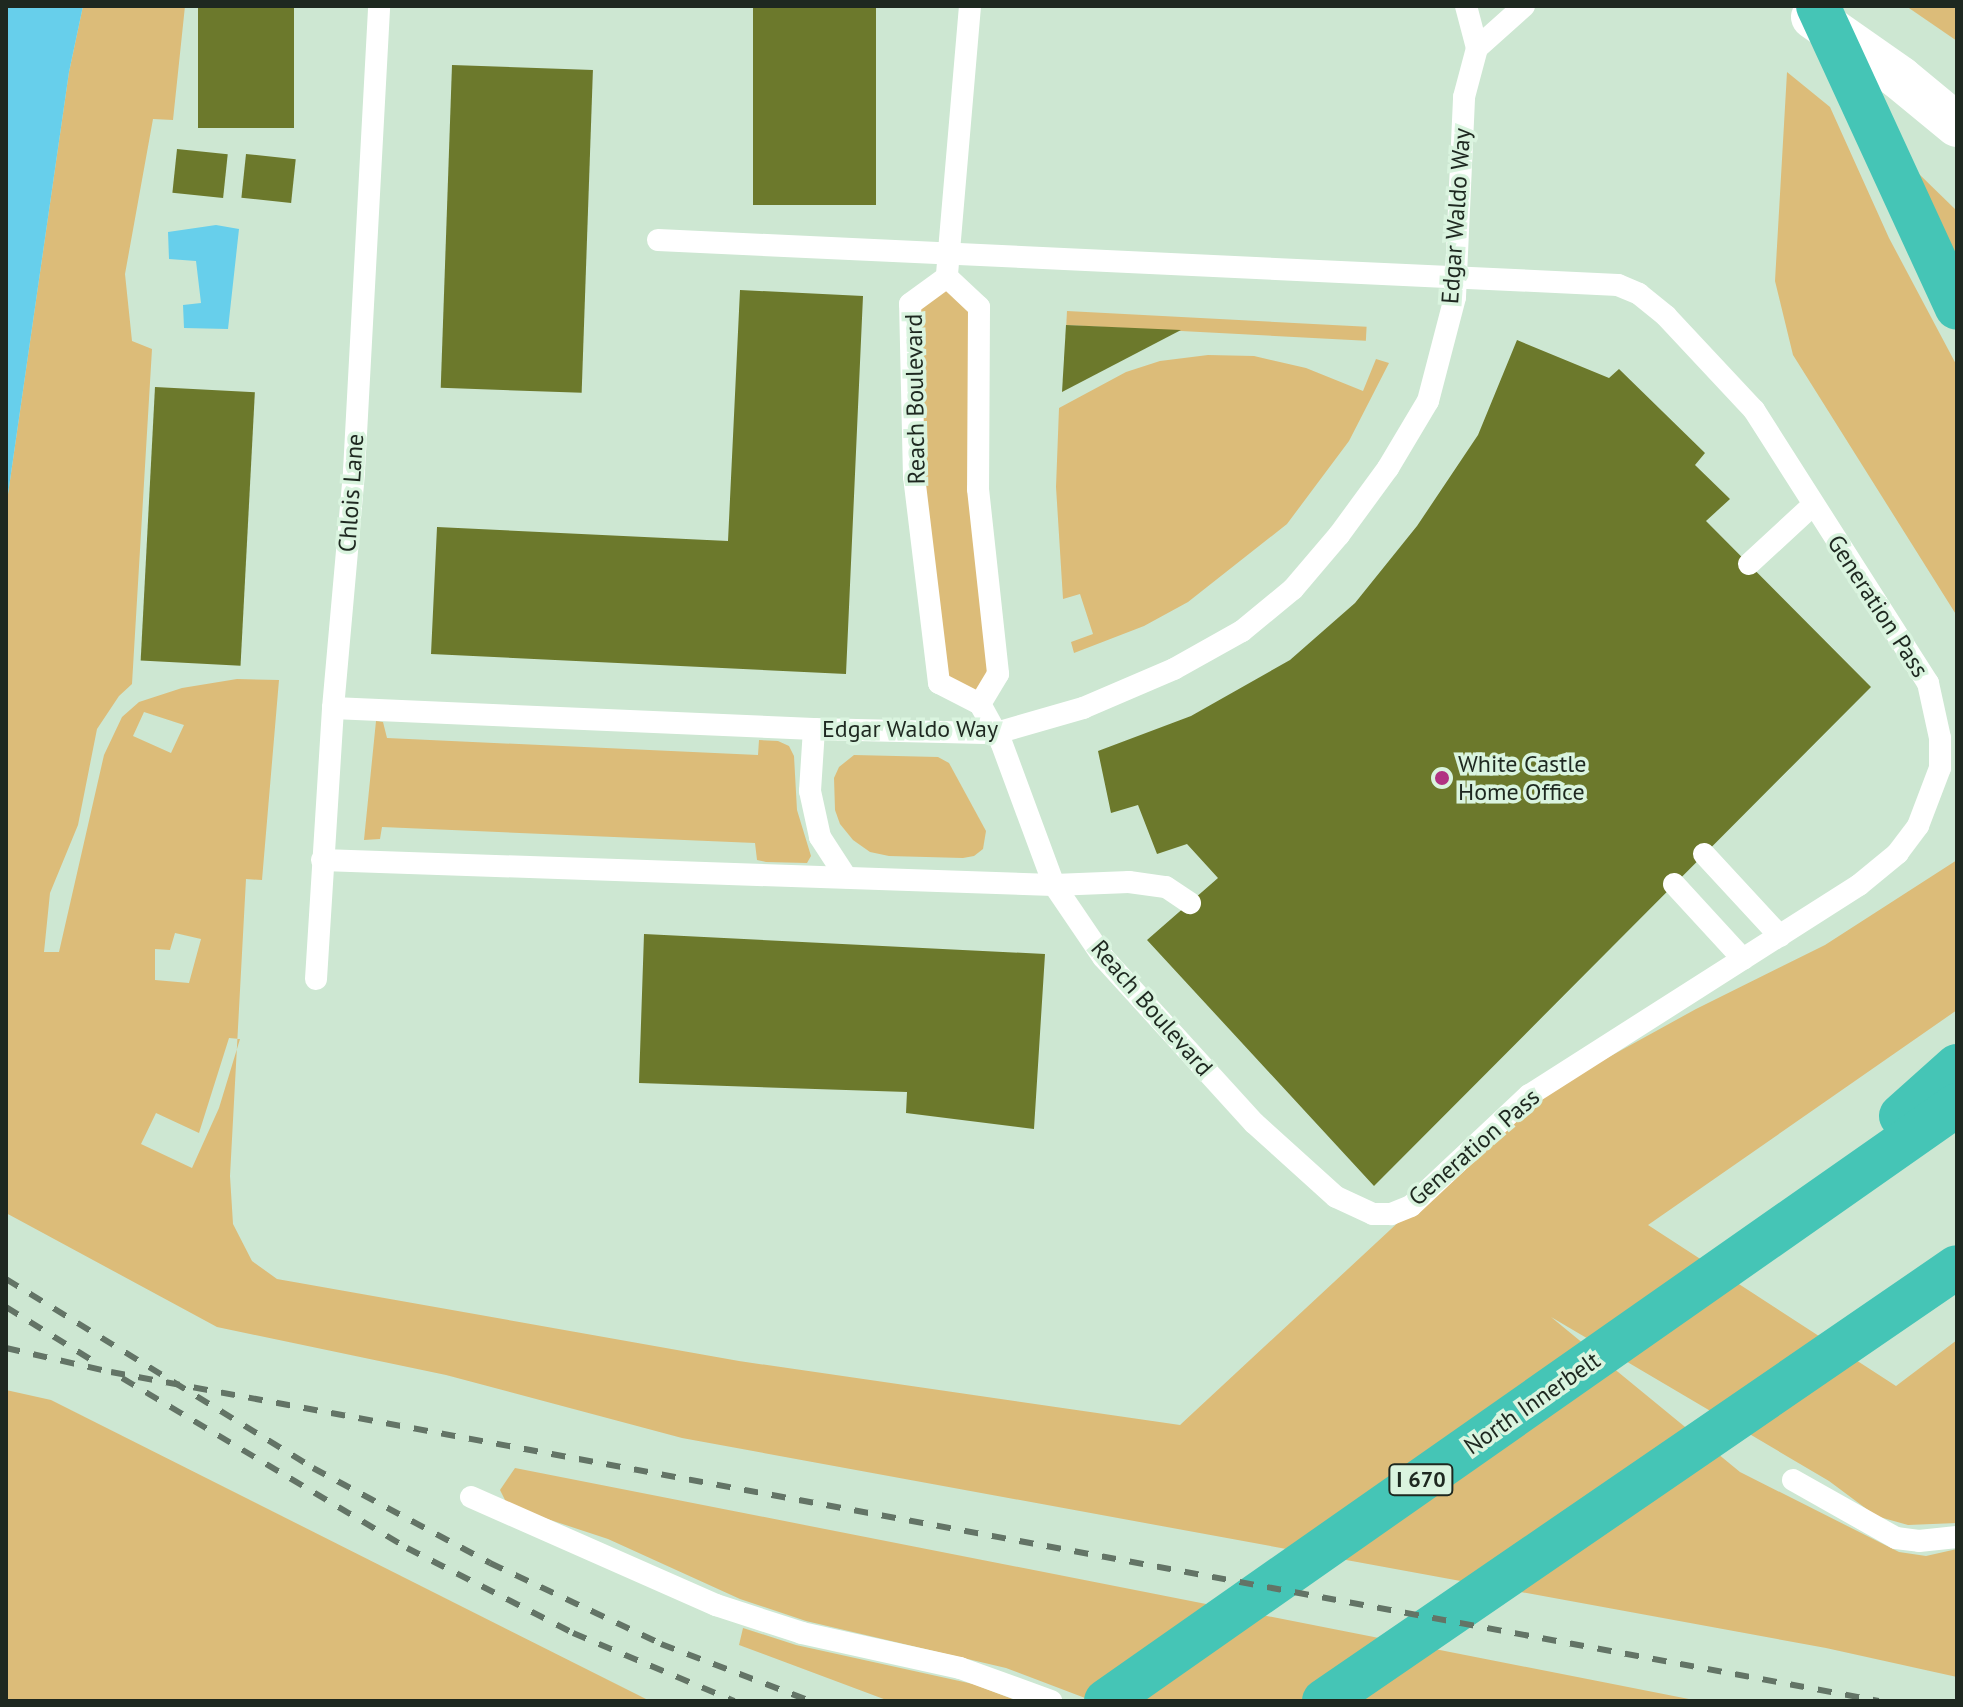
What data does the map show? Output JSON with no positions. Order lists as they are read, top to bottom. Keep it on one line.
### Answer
{"streets":{"highway":["North Innerbelt","I 670"],"lane":["Edgar Waldo Way","Reach Boulevard","Chlois Lane","Generation Pass"]},"crossings":[["Edgar Waldo Way","Reach Boulevard"],["Edgar Waldo Way","Chlois Lane"],["Edgar Waldo Way","Generation Pass"],["Reach Boulevard","Generation Pass"]],"places":["White Castle Home Office"]}
